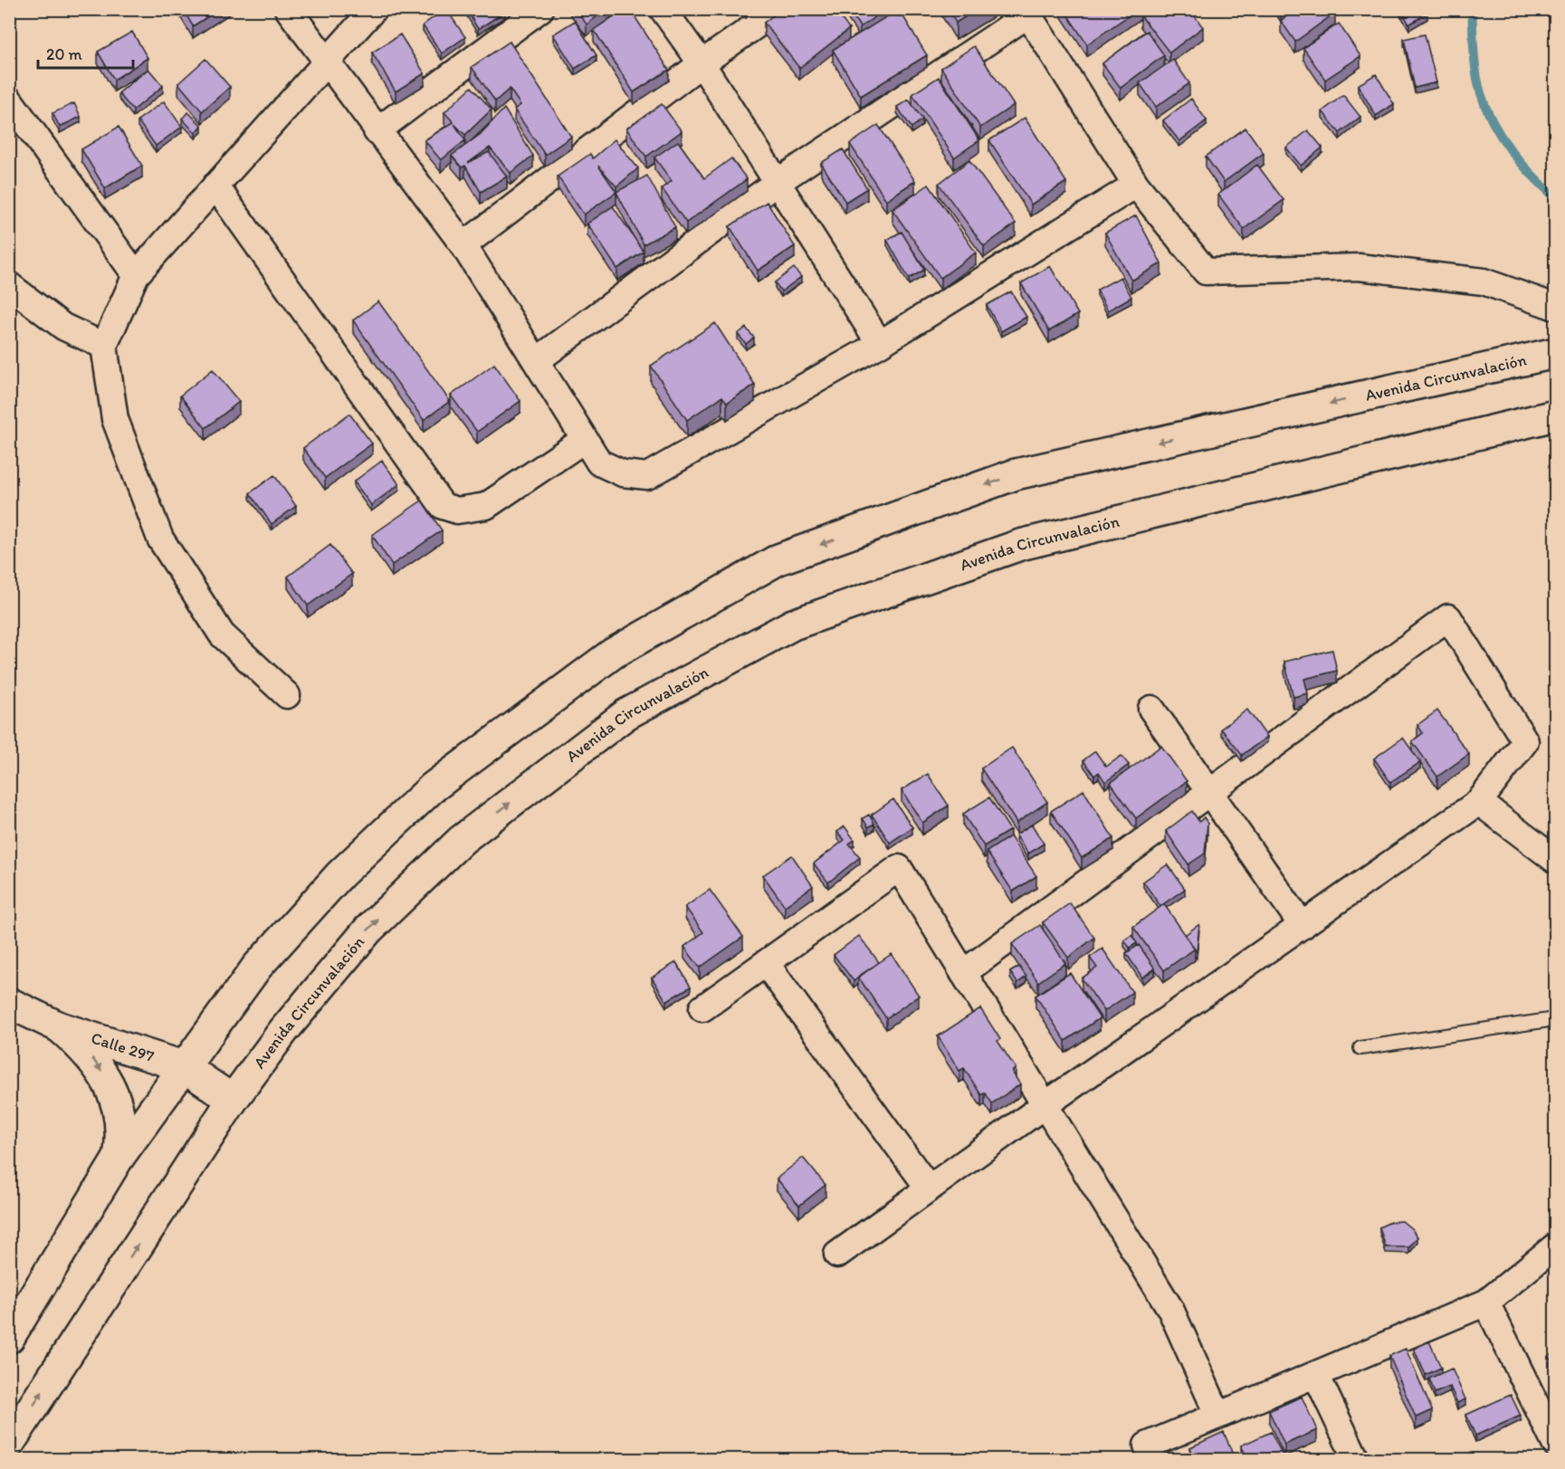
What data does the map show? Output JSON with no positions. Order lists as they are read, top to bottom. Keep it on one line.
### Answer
{"streets":{"main road":["Avenida Circunvalación","Calle 297"]},"crossings":[["Avenida Circunvalación","Calle 297"]],"scale_bar":"20 m"}
